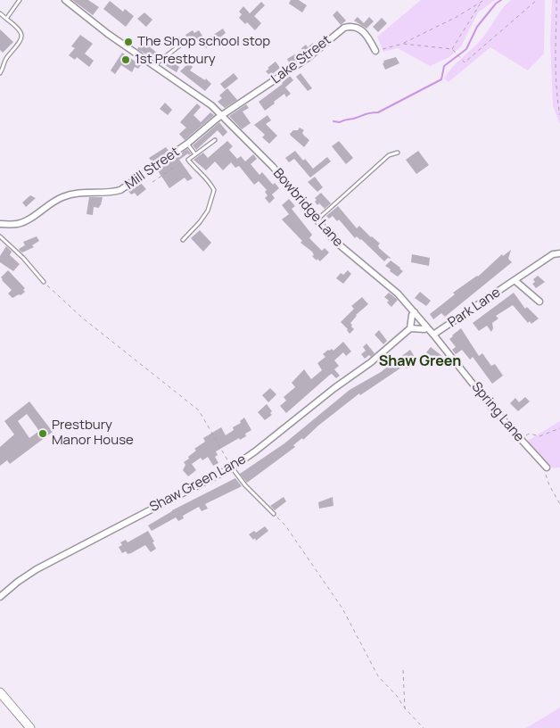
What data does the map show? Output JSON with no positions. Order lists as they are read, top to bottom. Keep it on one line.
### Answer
{"streets":{"street":["Lake Street","Mill Street","Bowbridge Lane","Park Lane","Spring Lane","Shaw Green Lane"]},"crossings":[["Lake Street","Mill Street"],["Lake Street","Bowbridge Lane"],["Mill Street","Bowbridge Lane"],["Bowbridge Lane","Park Lane"],["Bowbridge Lane","Spring Lane"],["Park Lane","Spring Lane"]],"districts":["Shaw Green"],"places":["The Shop school stop","1st Prestbury","Prestbury Manor House"]}
